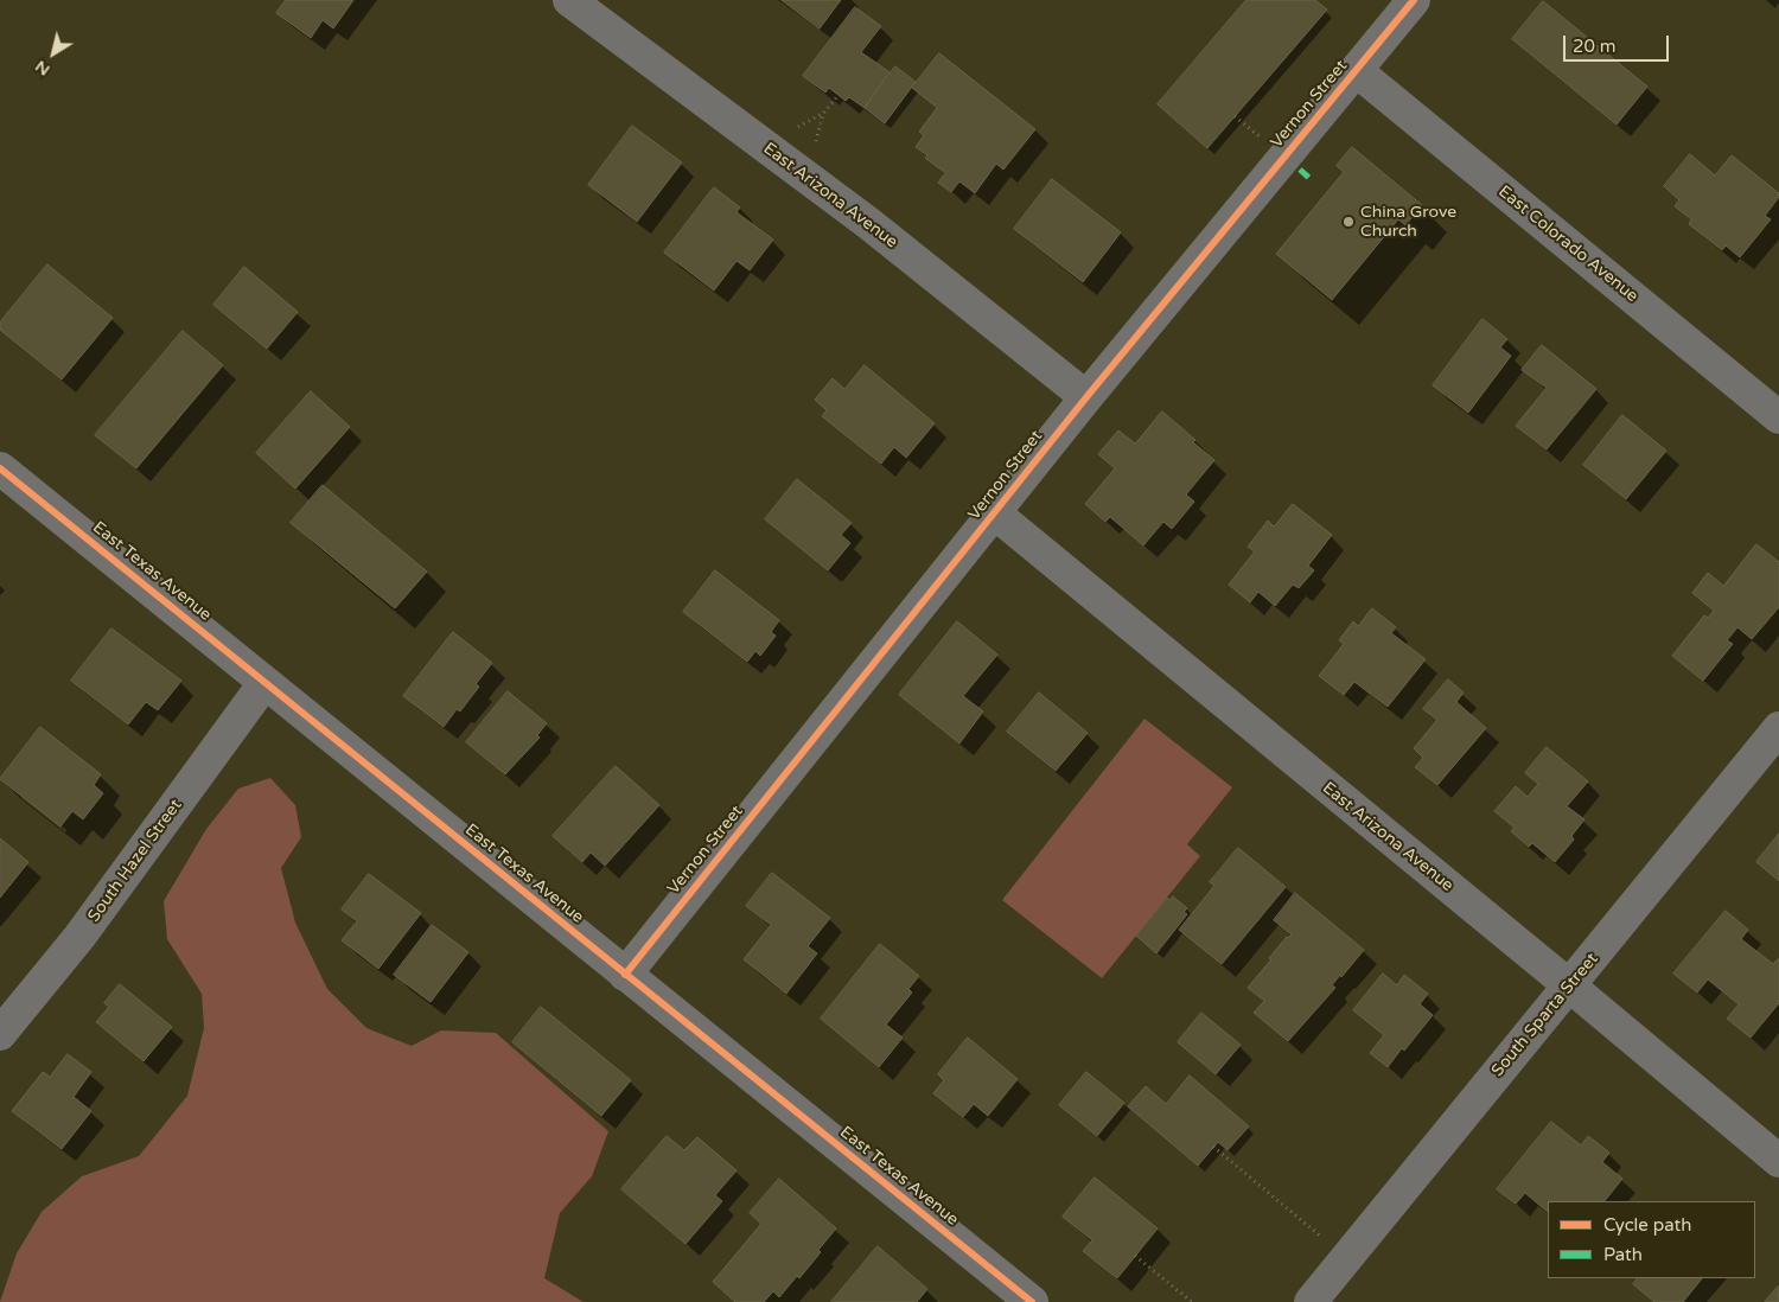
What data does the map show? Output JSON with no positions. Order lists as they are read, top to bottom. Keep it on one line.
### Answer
{"streets":{"street":["Vernon Street","East Arizona Avenue","East Colorado Avenue","East Texas Avenue","South Hazel Street","South Sparta Street"]},"crossings":[["Vernon Street","East Arizona Avenue"],["Vernon Street","East Colorado Avenue"],["Vernon Street","East Texas Avenue"],["East Arizona Avenue","South Sparta Street"],["East Texas Avenue","South Hazel Street"]],"places":["China Grove Church"],"legend":["Cycle path","Path"],"scale_bar":"20 m","north":"bottom left"}
